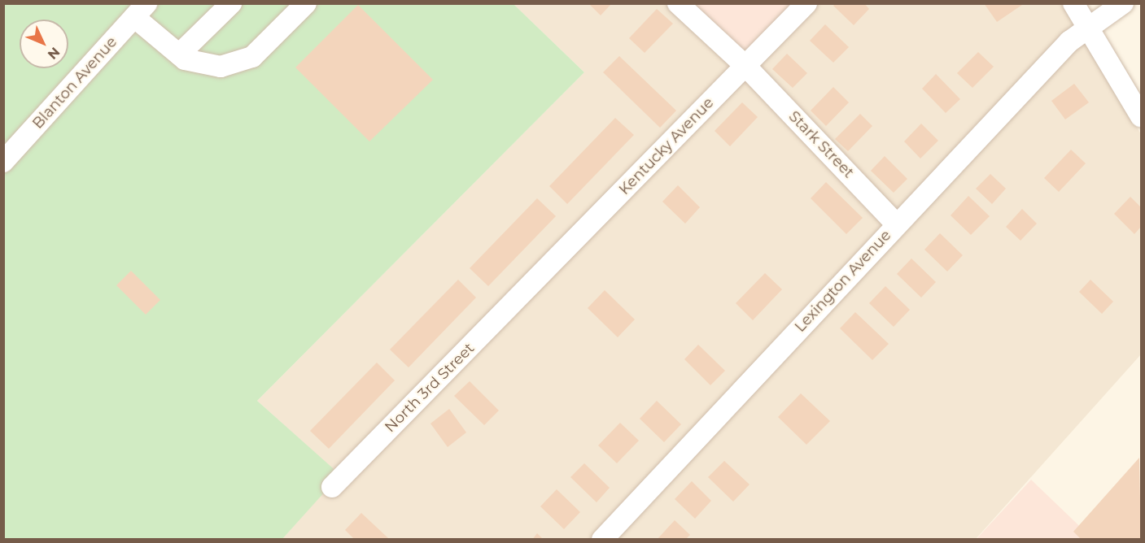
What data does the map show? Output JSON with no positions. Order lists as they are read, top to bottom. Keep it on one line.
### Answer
{"streets":{"street":["Blanton Avenue","Stark Street","Kentucky Avenue","Lexington Avenue","North 3rd Street"]},"crossings":[["Stark Street","Kentucky Avenue"],["Stark Street","Lexington Avenue"],["Kentucky Avenue","North 3rd Street"]],"north":"bottom right"}
